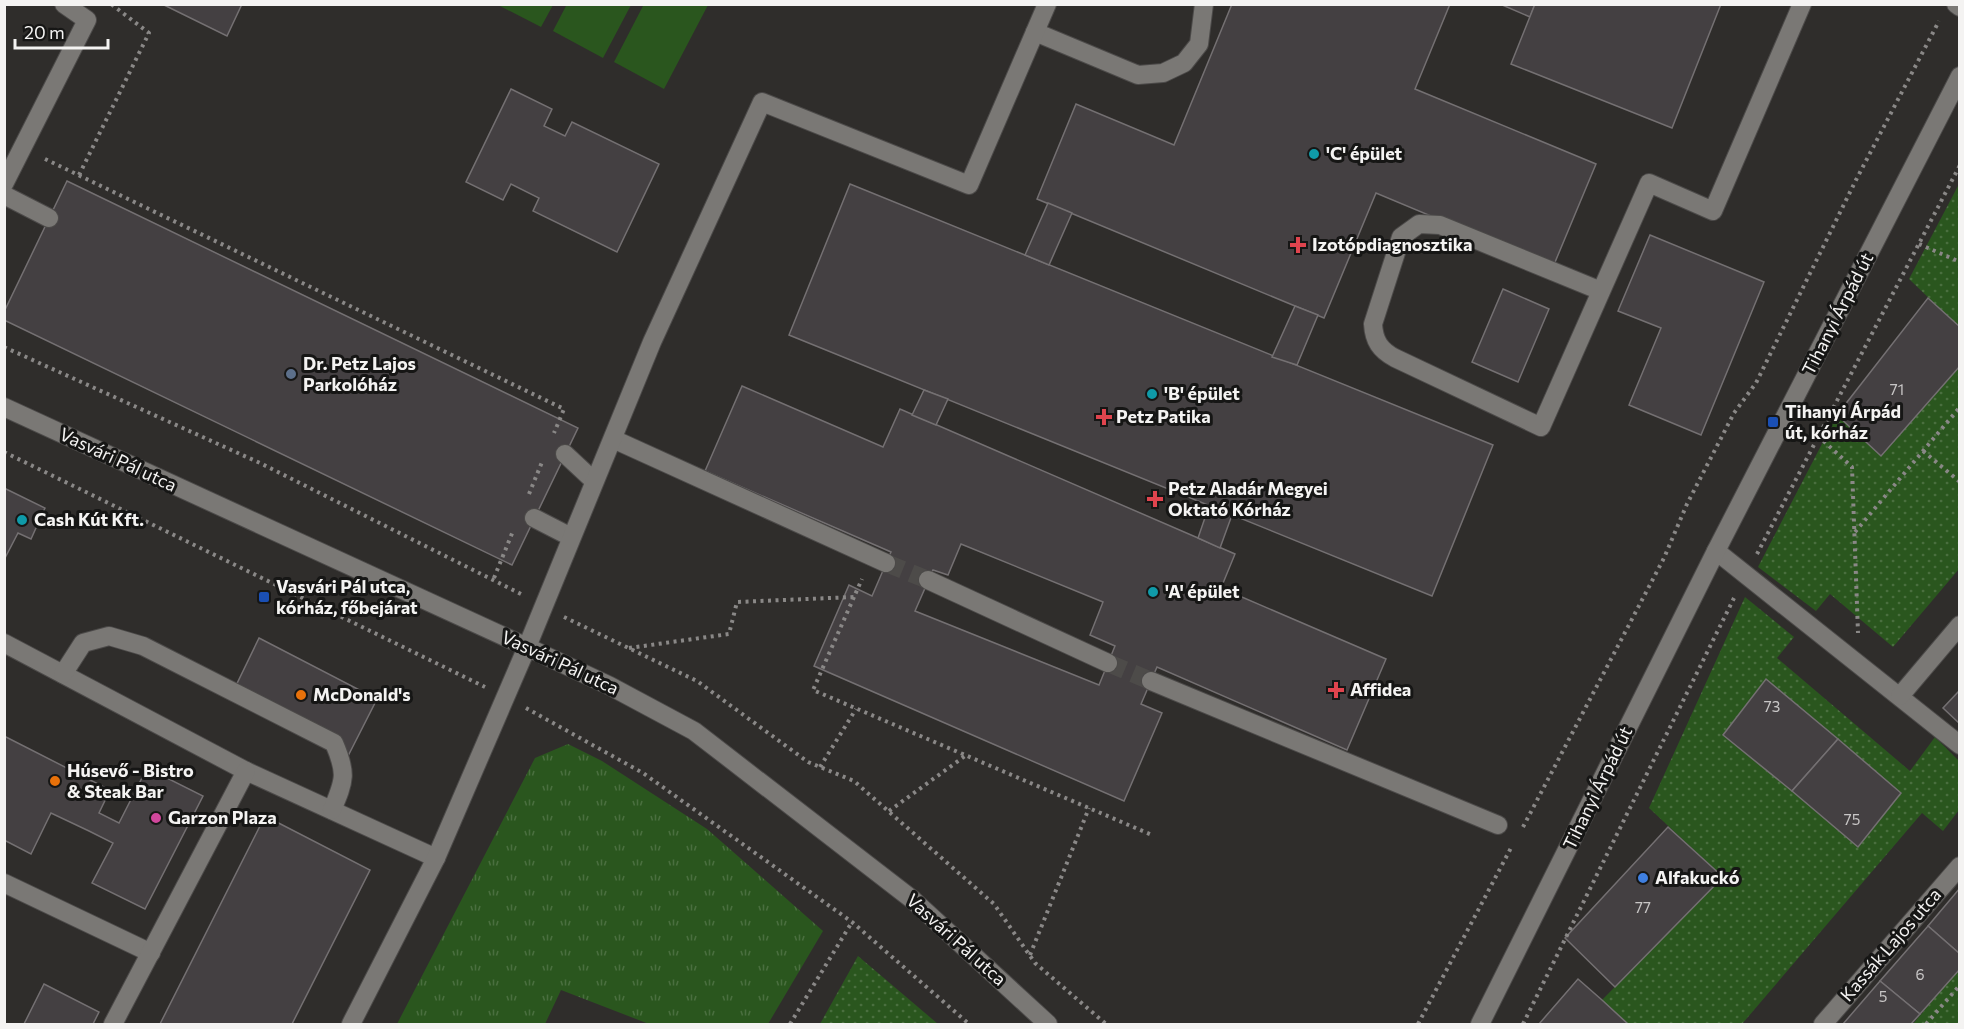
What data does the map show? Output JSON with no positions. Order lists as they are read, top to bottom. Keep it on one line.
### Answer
{"streets":{"street":["Tihanyi Árpád út","Vasvári Pál utca","Kassák Lajos utca"]},"places":{"other":["'C' épület","Dr. Petz Lajos Parkolóház","'B' épület","Cash Kút Kft.","'A' épület","McDonald's","Húsevő - Bistro & Steak Bar","Garzon Plaza","Alfakuckó"],"health":["Izotópdiagnosztika","Petz Patika","Petz Aladár Megyei Oktató Kórház","Affidea"],"transit":["Tihanyi Árpád út, kórház","Vasvári Pál utca, kórház, főbejárat"]},"house_numbers":["71","73","75","77","6","5"],"scale_bar":"20 m"}
